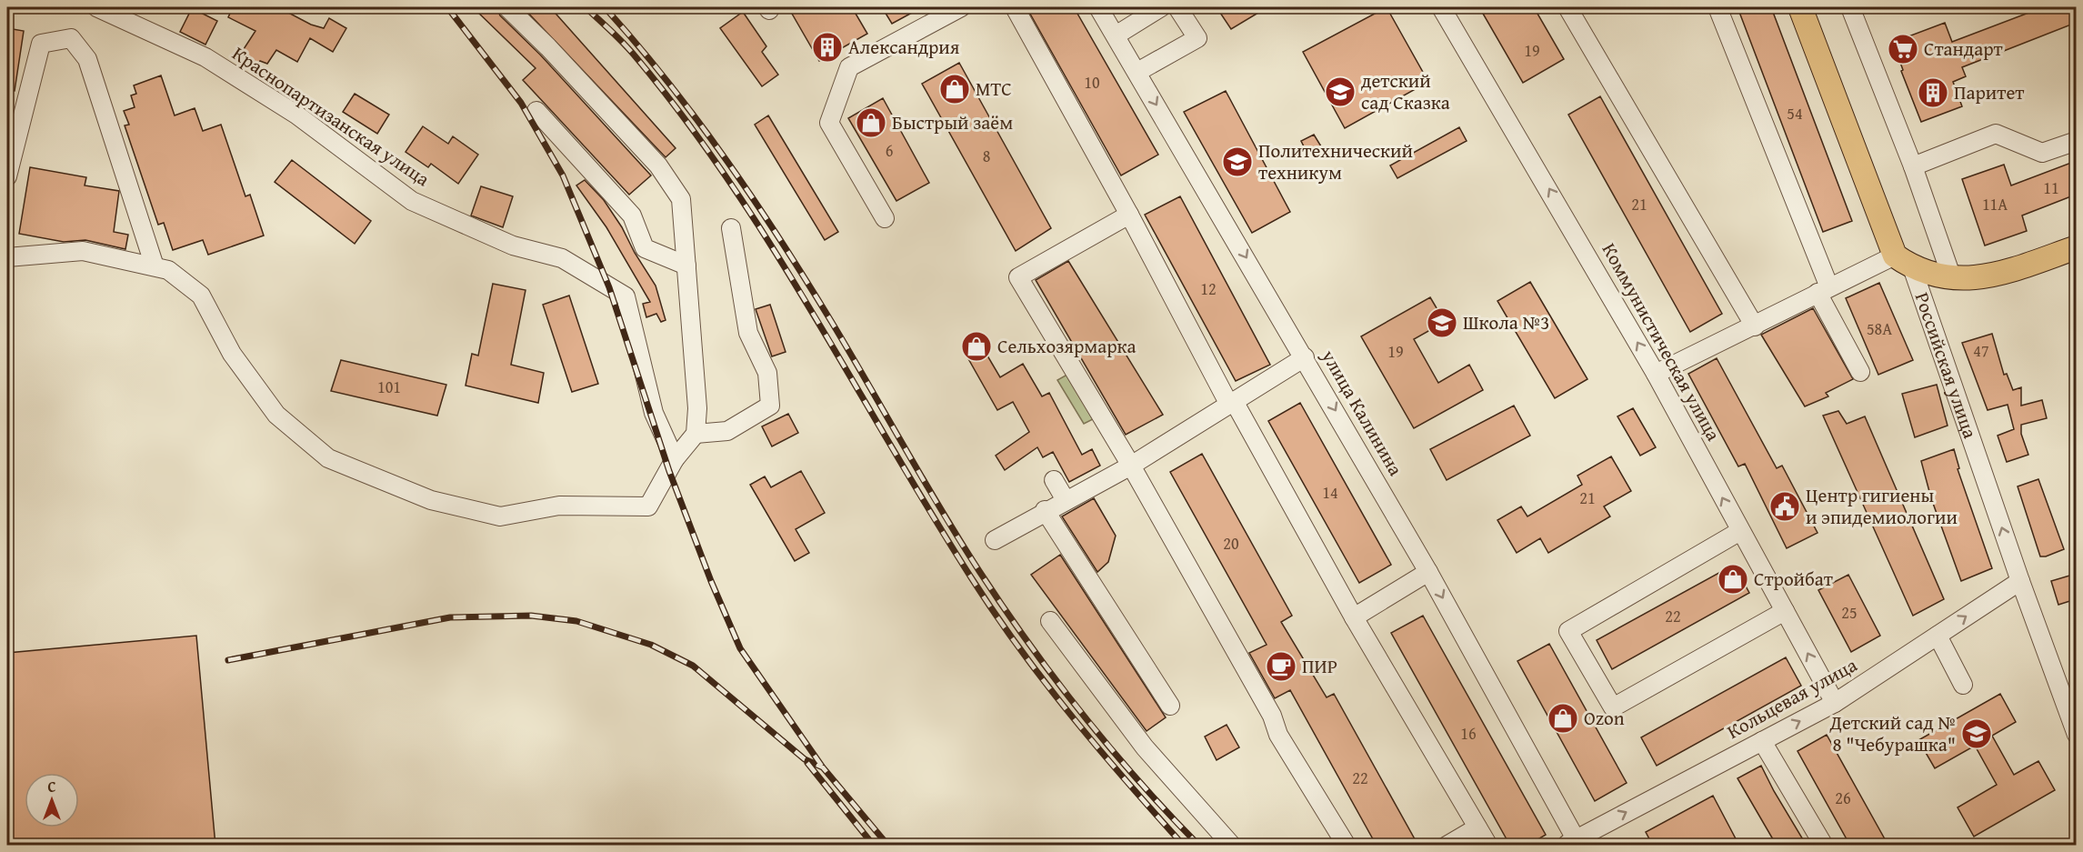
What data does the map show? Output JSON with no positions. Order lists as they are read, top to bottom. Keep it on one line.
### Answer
{"streets":{"main road":["Российская улица"],"street":["Краснопартизанская улица","Коммунистическая улица","улица Калинина","Кольцевая улица"]},"crossings":[["Коммунистическая улица","Кольцевая улица"],["Российская улица","Кольцевая улица"],["улица Калинина","Кольцевая улица"]],"one_way":["Российская улица","Кольцевая улица"],"places":{"building":["Александрия","Паритет"],"supermarket":["Стандарт"],"shop":["МТС","Быстрый заём","Сельхозярмарка","Стройбат","Ozon"],"school or university":["детский сад Сказка","Политехнический техникум","Школа №3","Детский сад № 8 \"Чебурашка\""],"public building":["Центр гигиены и эпидемиологии"],"cafe":["ПИР"]},"house_numbers":["19","10","54","6","8","11","21","11А","12","58А","47","19","101","14","21","20","25","22","16","22","26"],"north":"top"}
